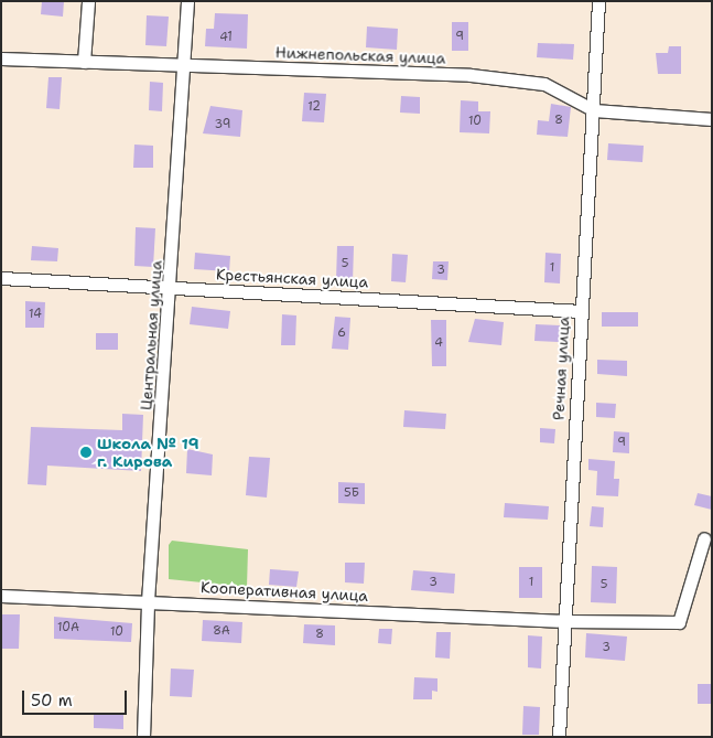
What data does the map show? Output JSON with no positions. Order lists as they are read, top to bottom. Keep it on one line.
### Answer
{"streets":{"street":["Нижнепольская улица","Крестьянская улица","Центральная улица","Речная улица","Кооперативная улица"]},"crossings":[["Нижнепольская улица","Центральная улица"],["Нижнепольская улица","Речная улица"],["Крестьянская улица","Центральная улица"],["Крестьянская улица","Речная улица"],["Центральная улица","Кооперативная улица"],["Речная улица","Кооперативная улица"]],"places":["Школа № 19 г. Кирова"],"house_numbers":["9","41","12","8","10","39","5","1","3","14","6","4","9","5Б","3","1","5","10А","8А","10","8","3"],"scale_bar":"50 m"}
